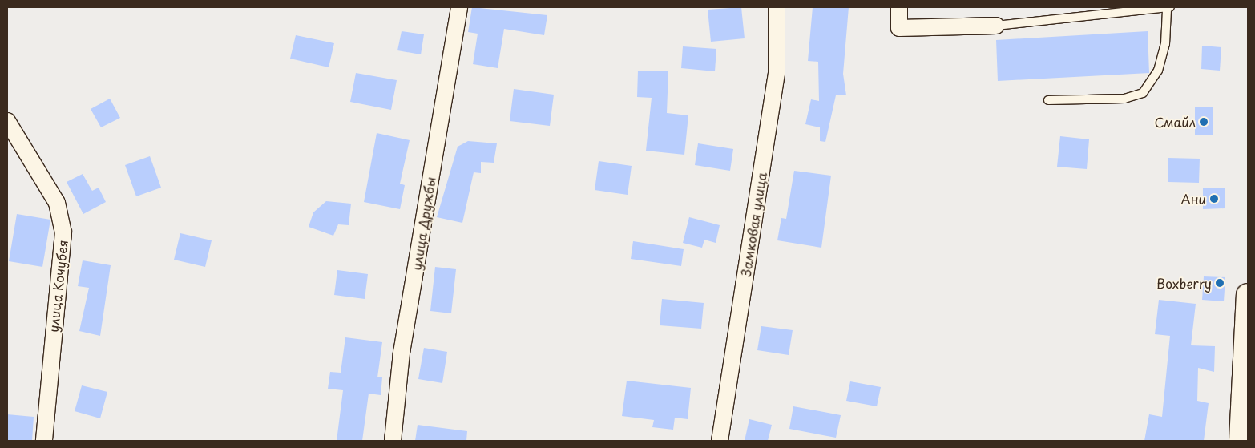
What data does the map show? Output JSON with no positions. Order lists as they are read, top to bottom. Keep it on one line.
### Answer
{"streets":{"street":["улица Дружбы","Замковая улица","улица Кочубея"]},"places":["Смайл","Ани","Boxberry"]}
